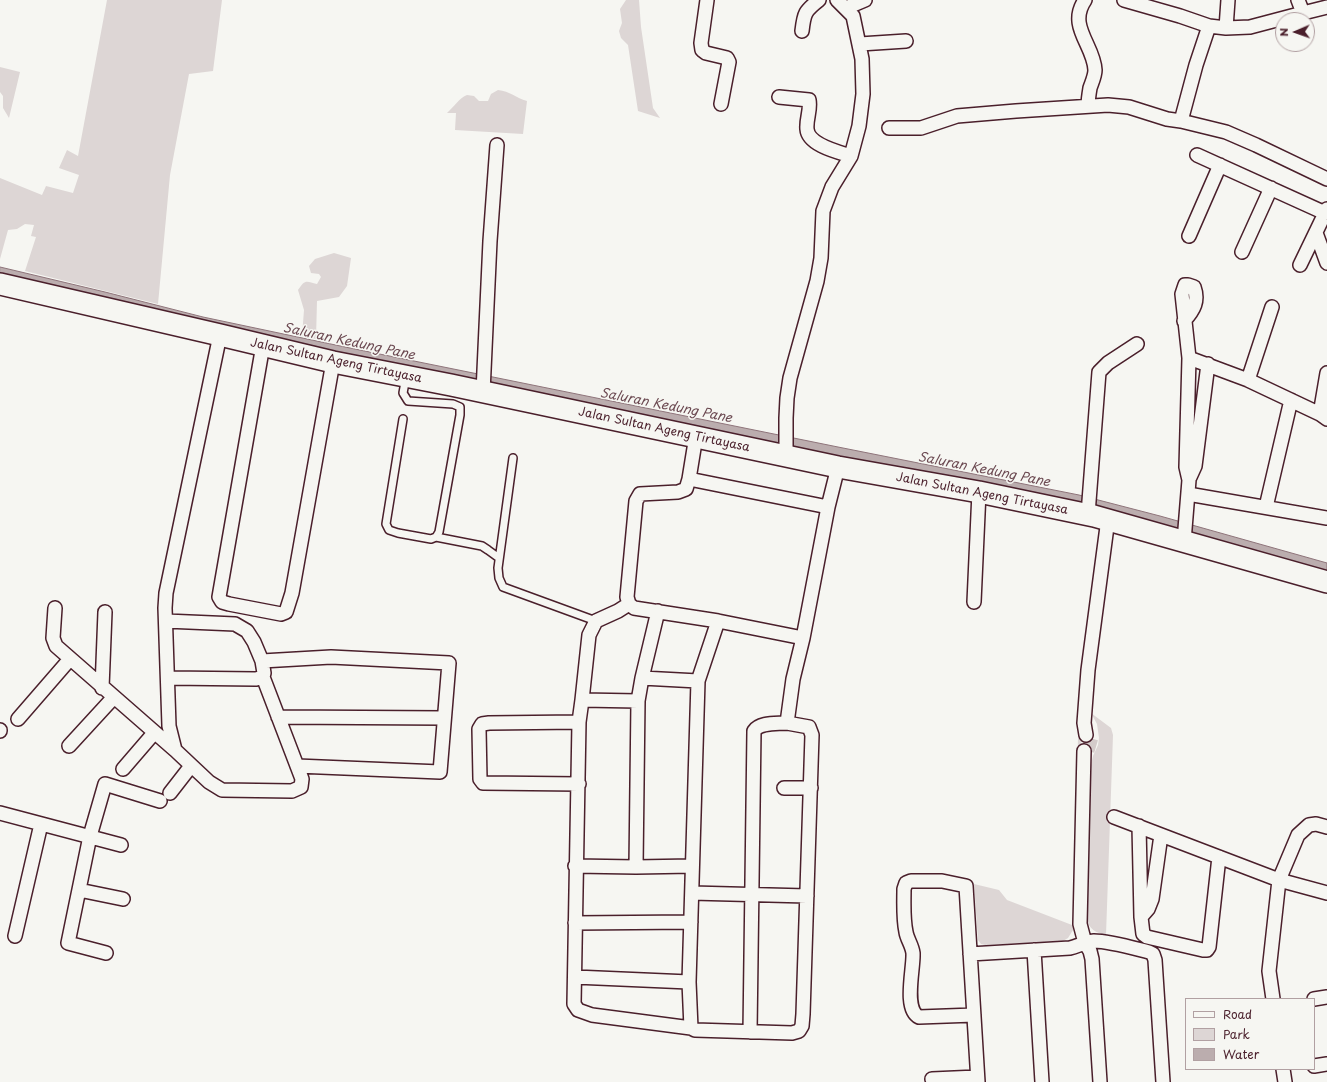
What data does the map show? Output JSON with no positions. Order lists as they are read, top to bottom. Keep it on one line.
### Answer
{"streets":{"main road":["Jalan Sultan Ageng Tirtayasa"]},"water":["Saluran Kedung Pane"],"legend":["Road","Park","Water"],"north":"left"}
